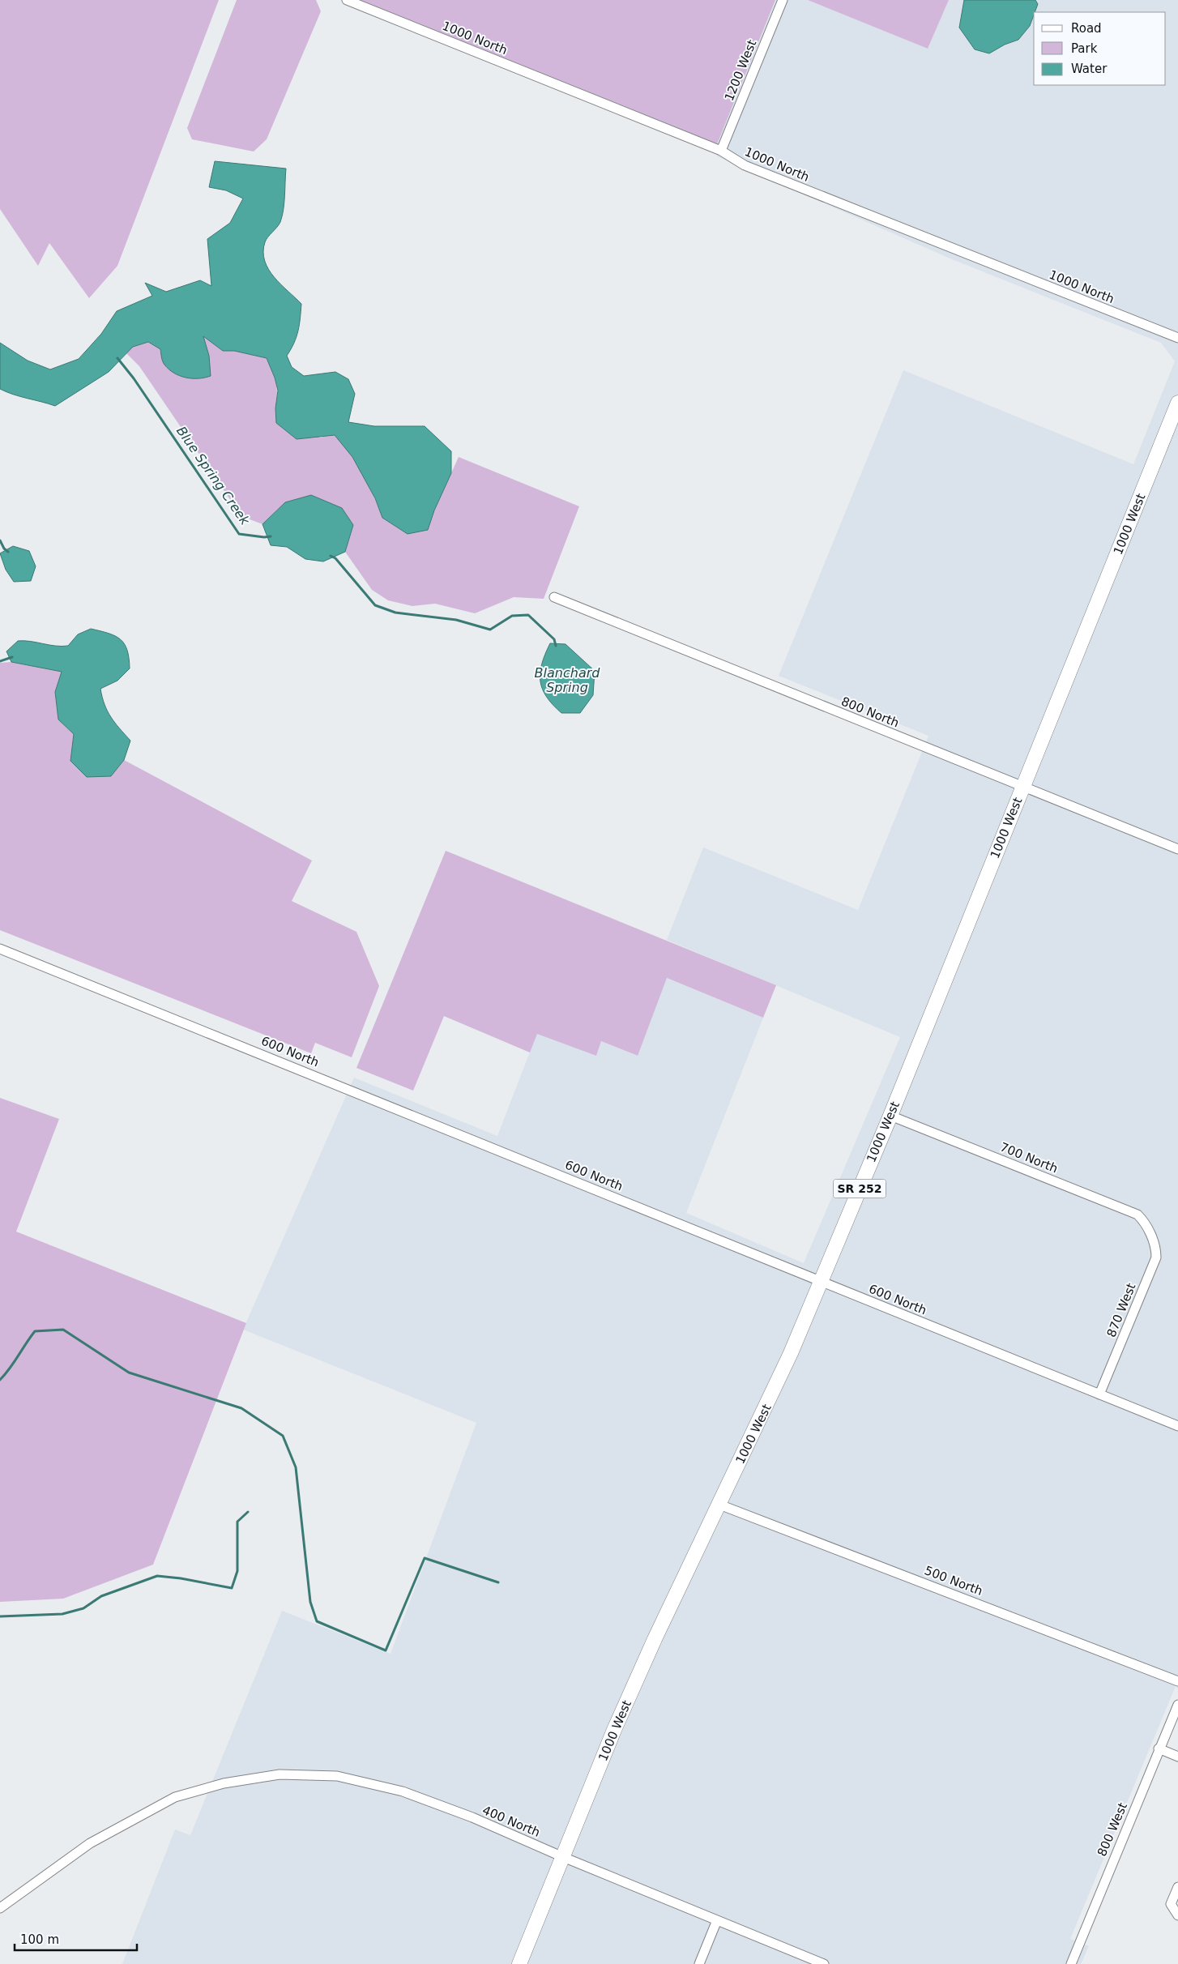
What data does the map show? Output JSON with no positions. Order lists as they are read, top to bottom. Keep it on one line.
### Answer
{"streets":{"main road":["1000 West","SR 252"],"street":["1000 North","1200 West","800 North","600 North","700 North","870 West","500 North","400 North","800 West"]},"crossings":[["1000 North","1200 West"],["1000 West","800 North"],["1000 West","600 North"],["1000 West","700 North"],["1000 West","500 North"],["1000 West","400 North"],["600 North","870 West"],["700 North","870 West"]],"water":["Blue Spring Creek","Blanchard Spring"],"legend":["Road","Park","Water"],"scale_bar":"100 m"}
